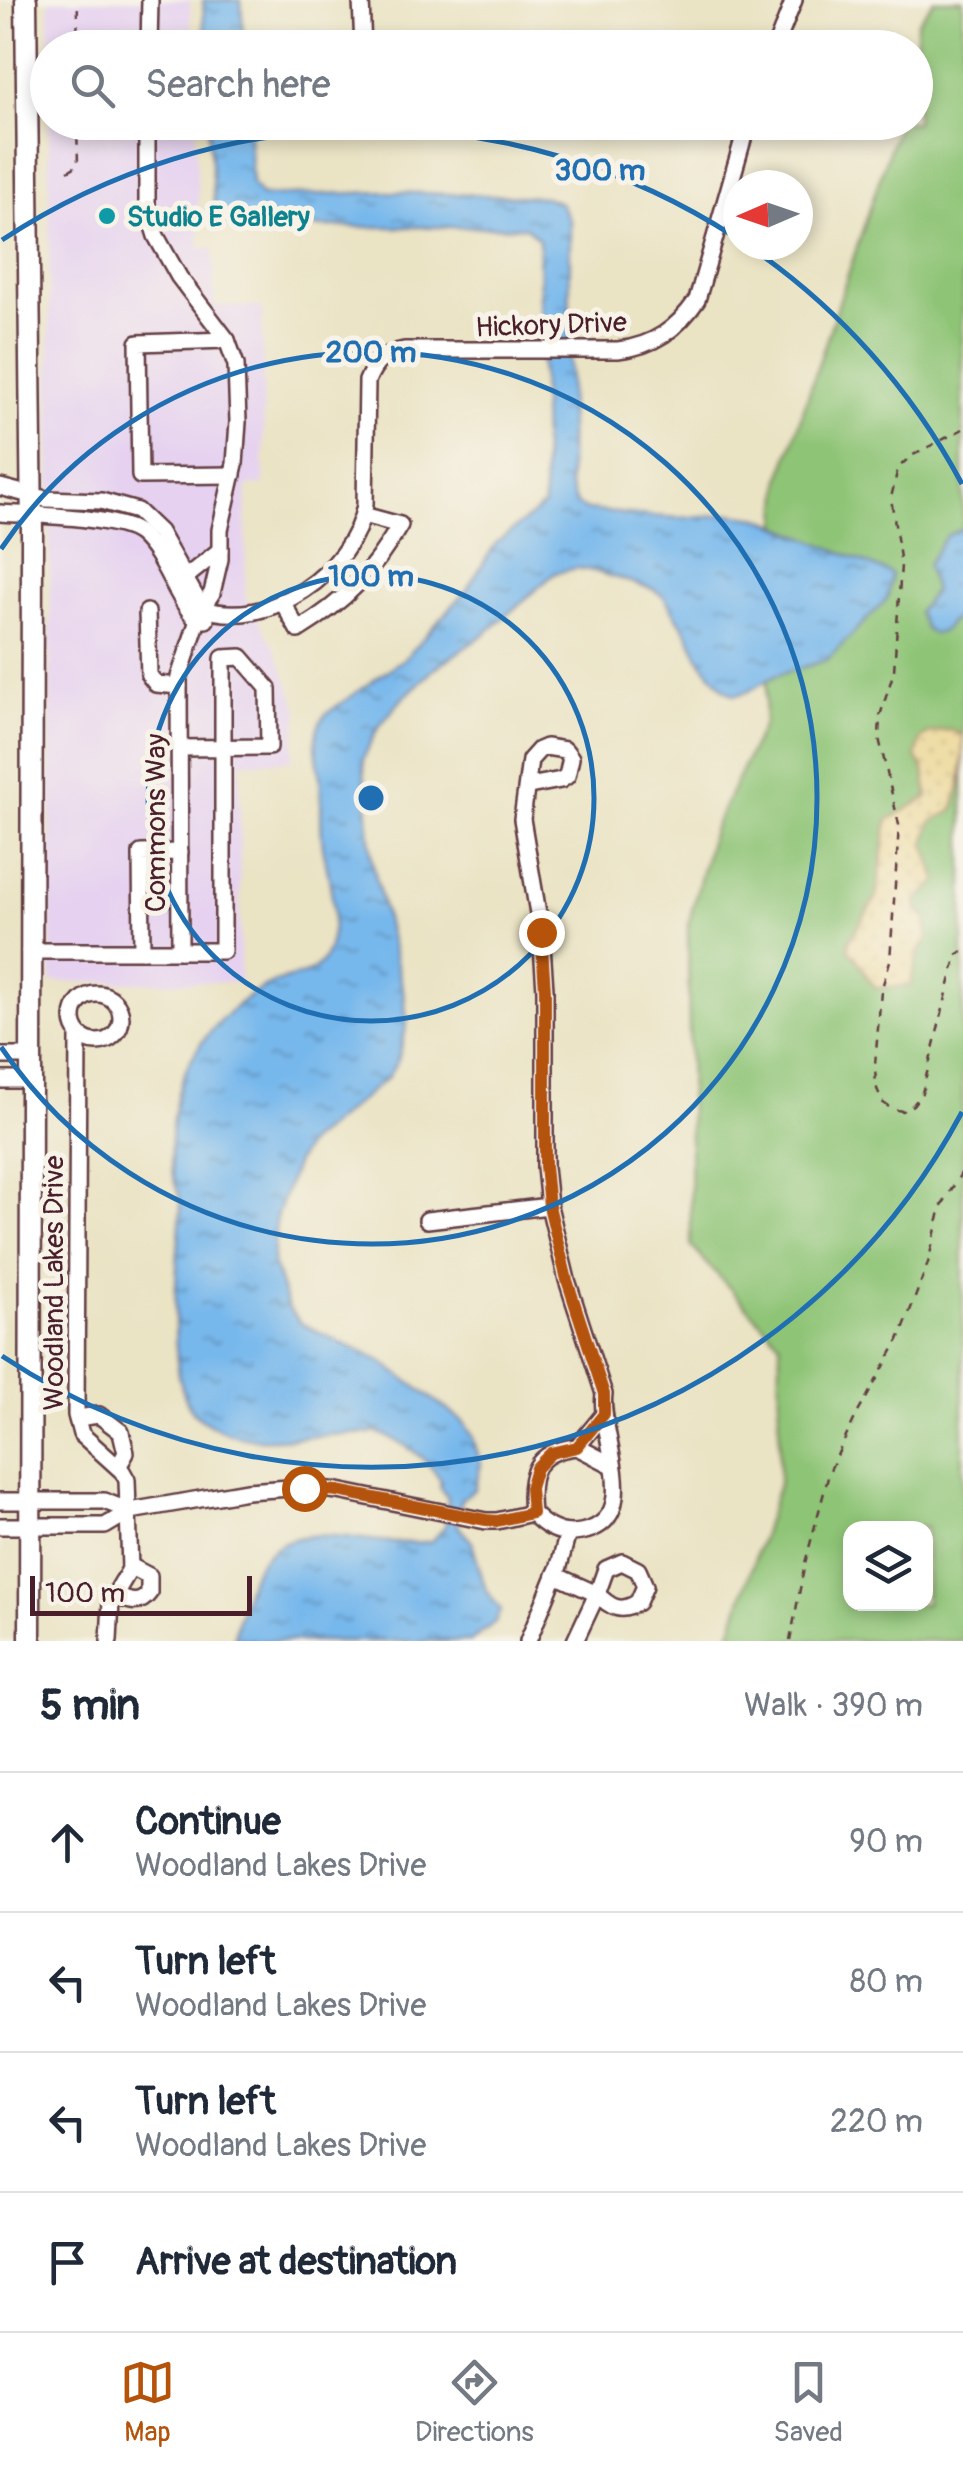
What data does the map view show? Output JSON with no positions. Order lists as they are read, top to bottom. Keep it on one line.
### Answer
{"streets":{"street":["Hickory Drive","Commons Way","Woodland Lakes Drive"]},"places":["Studio E Gallery"],"scale_bar":"100 m","north":"left","page":{"search":"Search here","scale":"100 m","heading":["5 min","Walk · 390 m"],"list":[["Continue","Woodland Lakes Drive","90 m"],["Turn left","Woodland Lakes Drive","80 m"],["Turn left","Woodland Lakes Drive","220 m"],"Arrive at destination"],"nav":["Map","Directions","Saved"]},"rings":["300 m","200 m","100 m"]}
